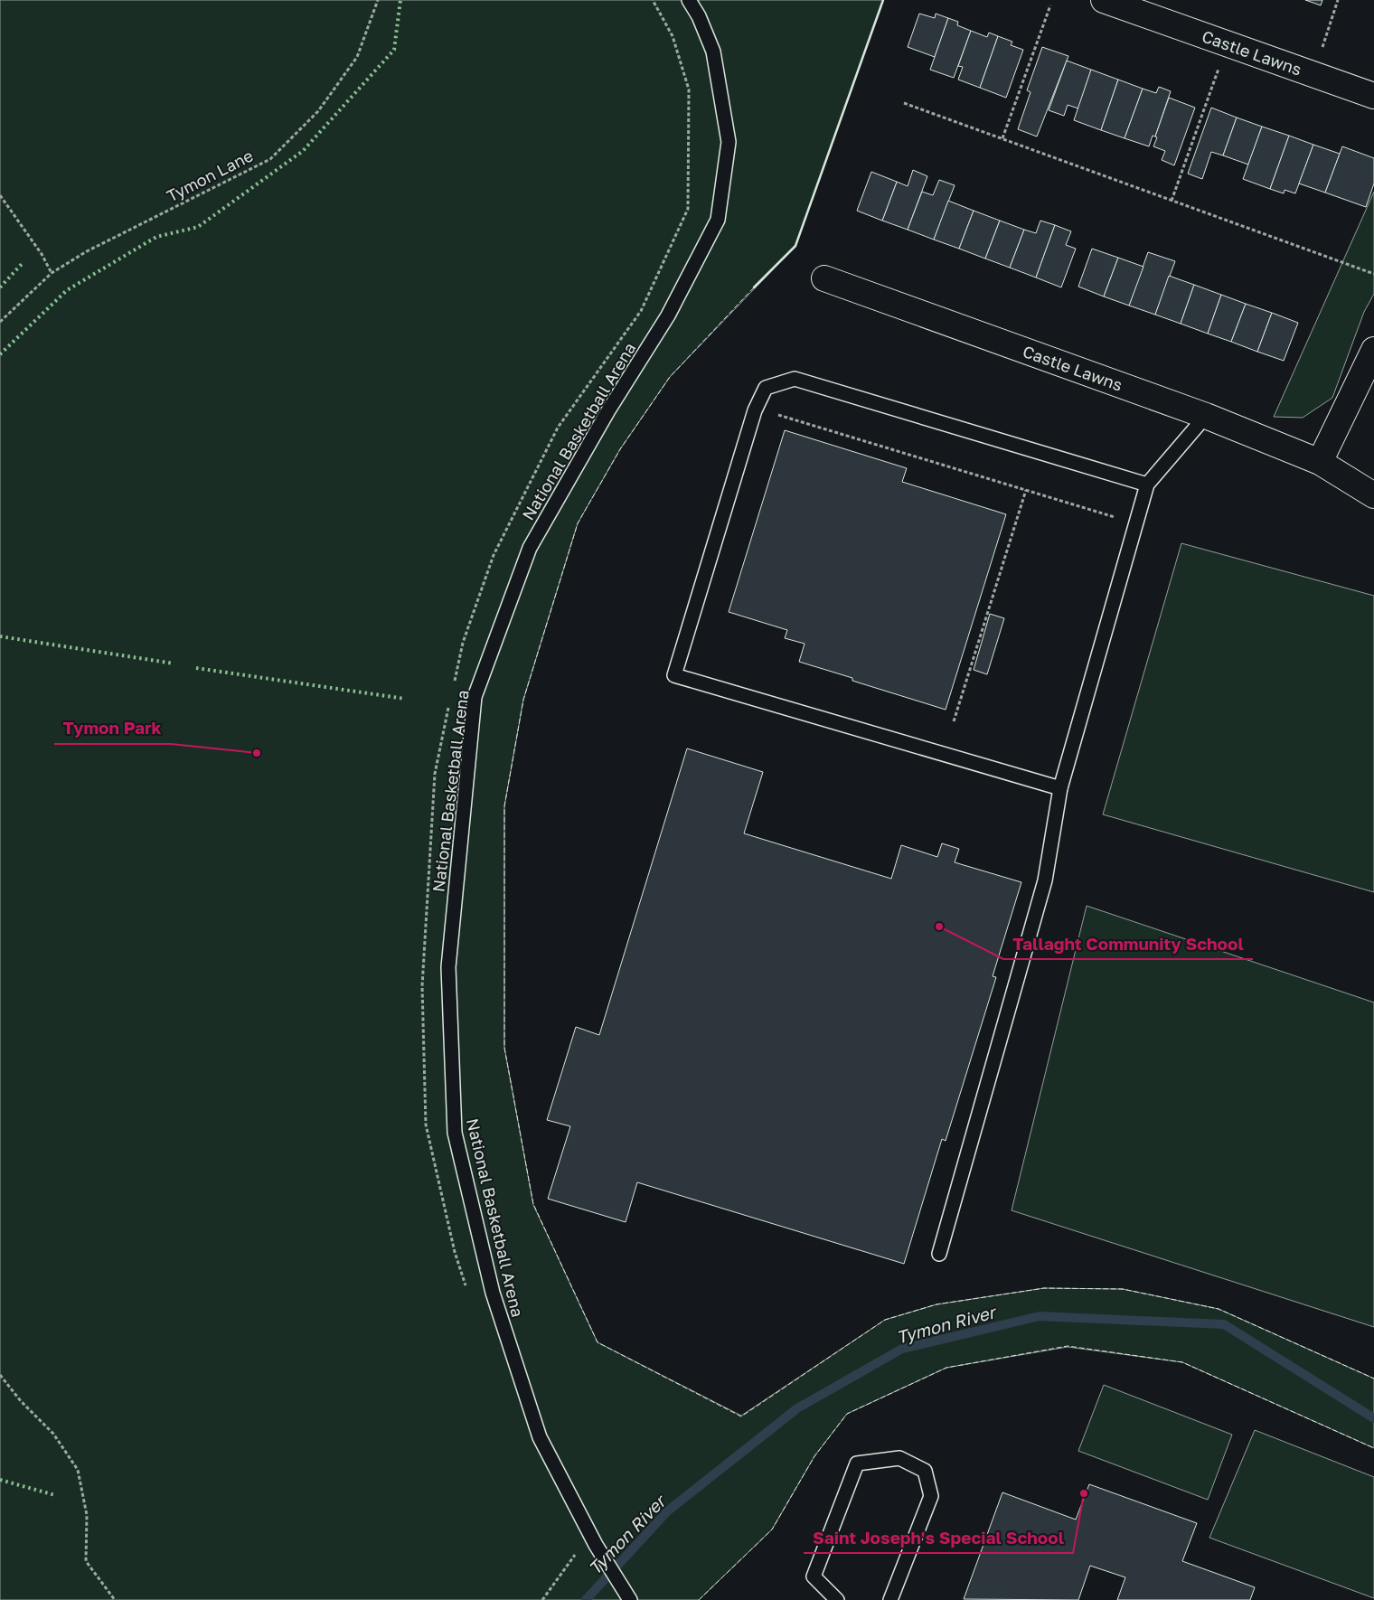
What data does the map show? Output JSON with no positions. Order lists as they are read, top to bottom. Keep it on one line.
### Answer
{"streets":{"street":["Castle Lawns"],"lane":["National Basketball Arena"],"path":["Tymon Lane"]},"water":["Tymon River"],"places":["Tymon Park","Tallaght Community School","Saint Joseph's Special School"]}
